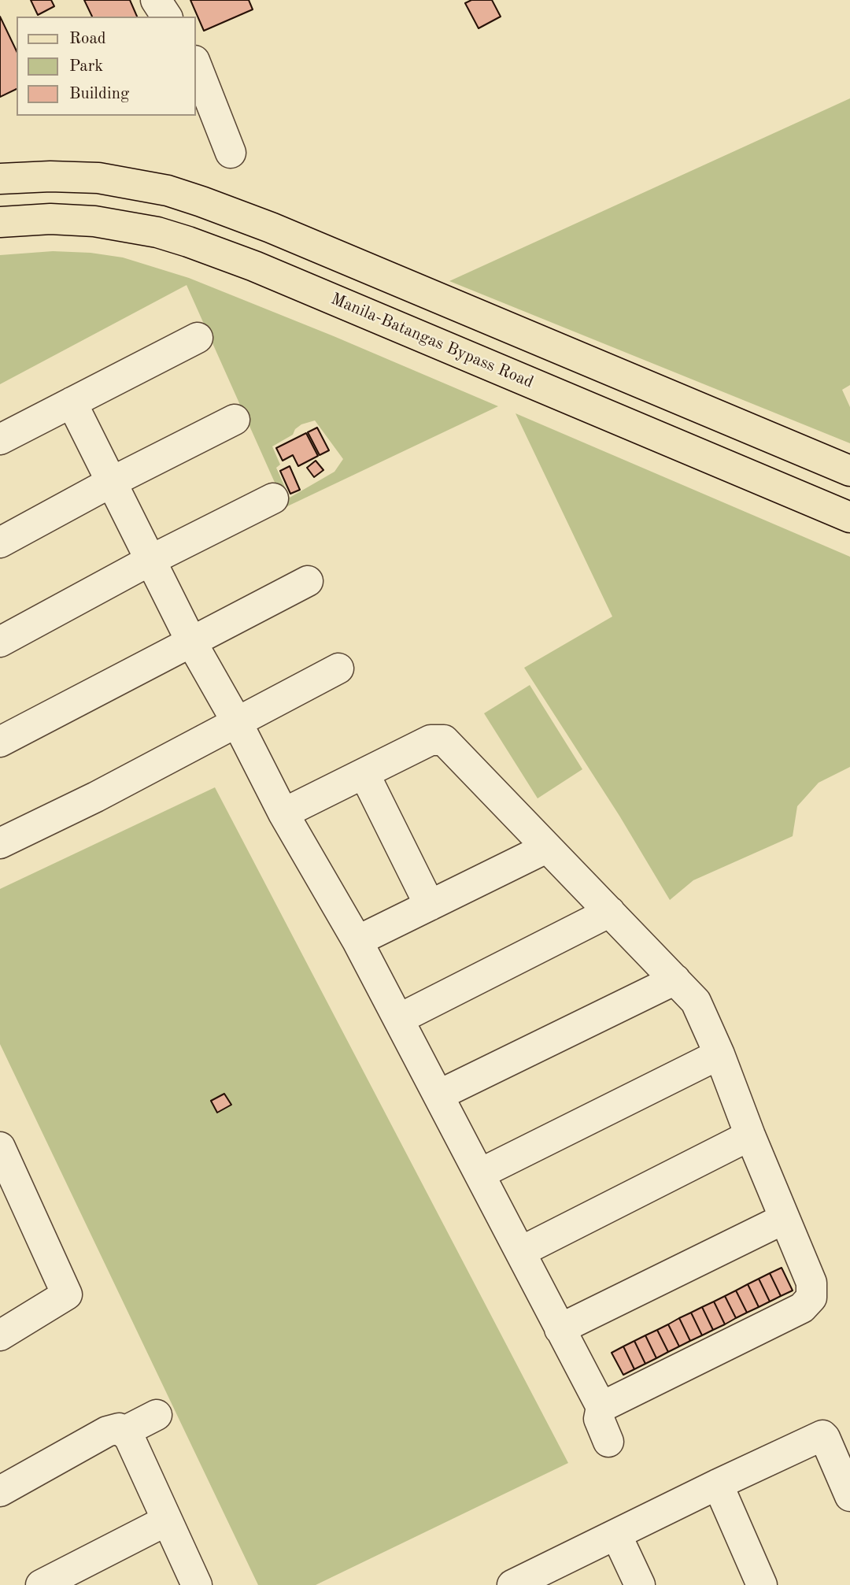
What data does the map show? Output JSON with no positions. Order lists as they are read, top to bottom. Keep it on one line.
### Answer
{"streets":{"main road":["Manila-Batangas Bypass Road"]},"legend":["Road","Park","Building"]}
